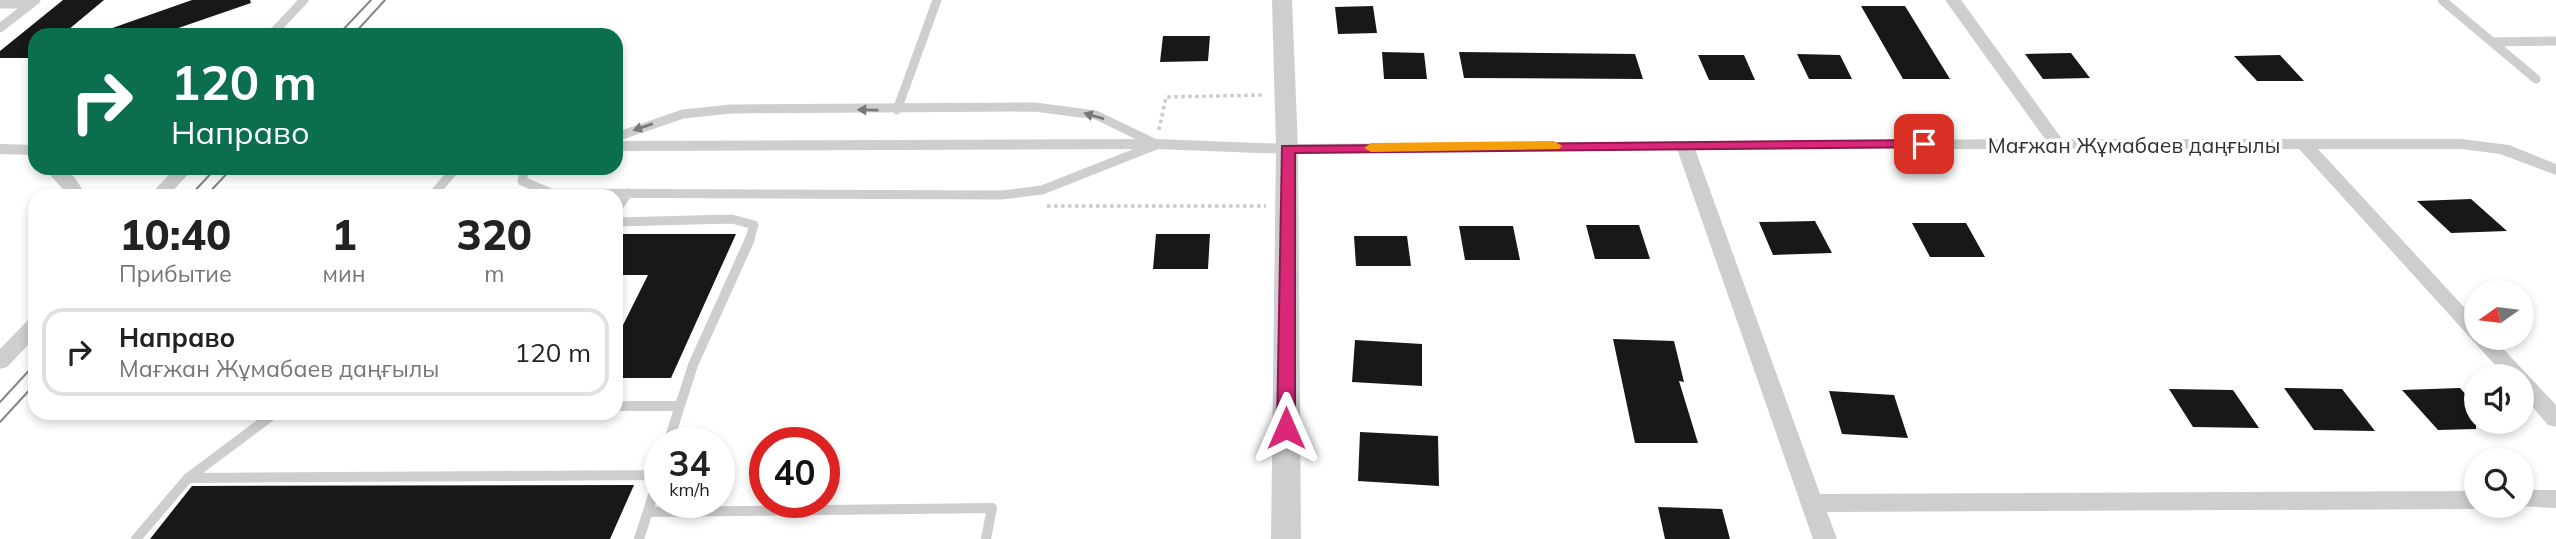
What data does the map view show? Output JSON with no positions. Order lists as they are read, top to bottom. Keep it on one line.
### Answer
{"streets":{"street":["Мағжан Жұмабаев даңғылы"]},"north":"left","page":{"turn":["120 m","Направо"],"eta":["10:40","Прибытие","1","мин","320","m"],"list":[{"name":"Направо","note":"Мағжан Жұмабаев даңғылы","value":"120 m"}],"speed":"34 km/h","limit":"40"}}
